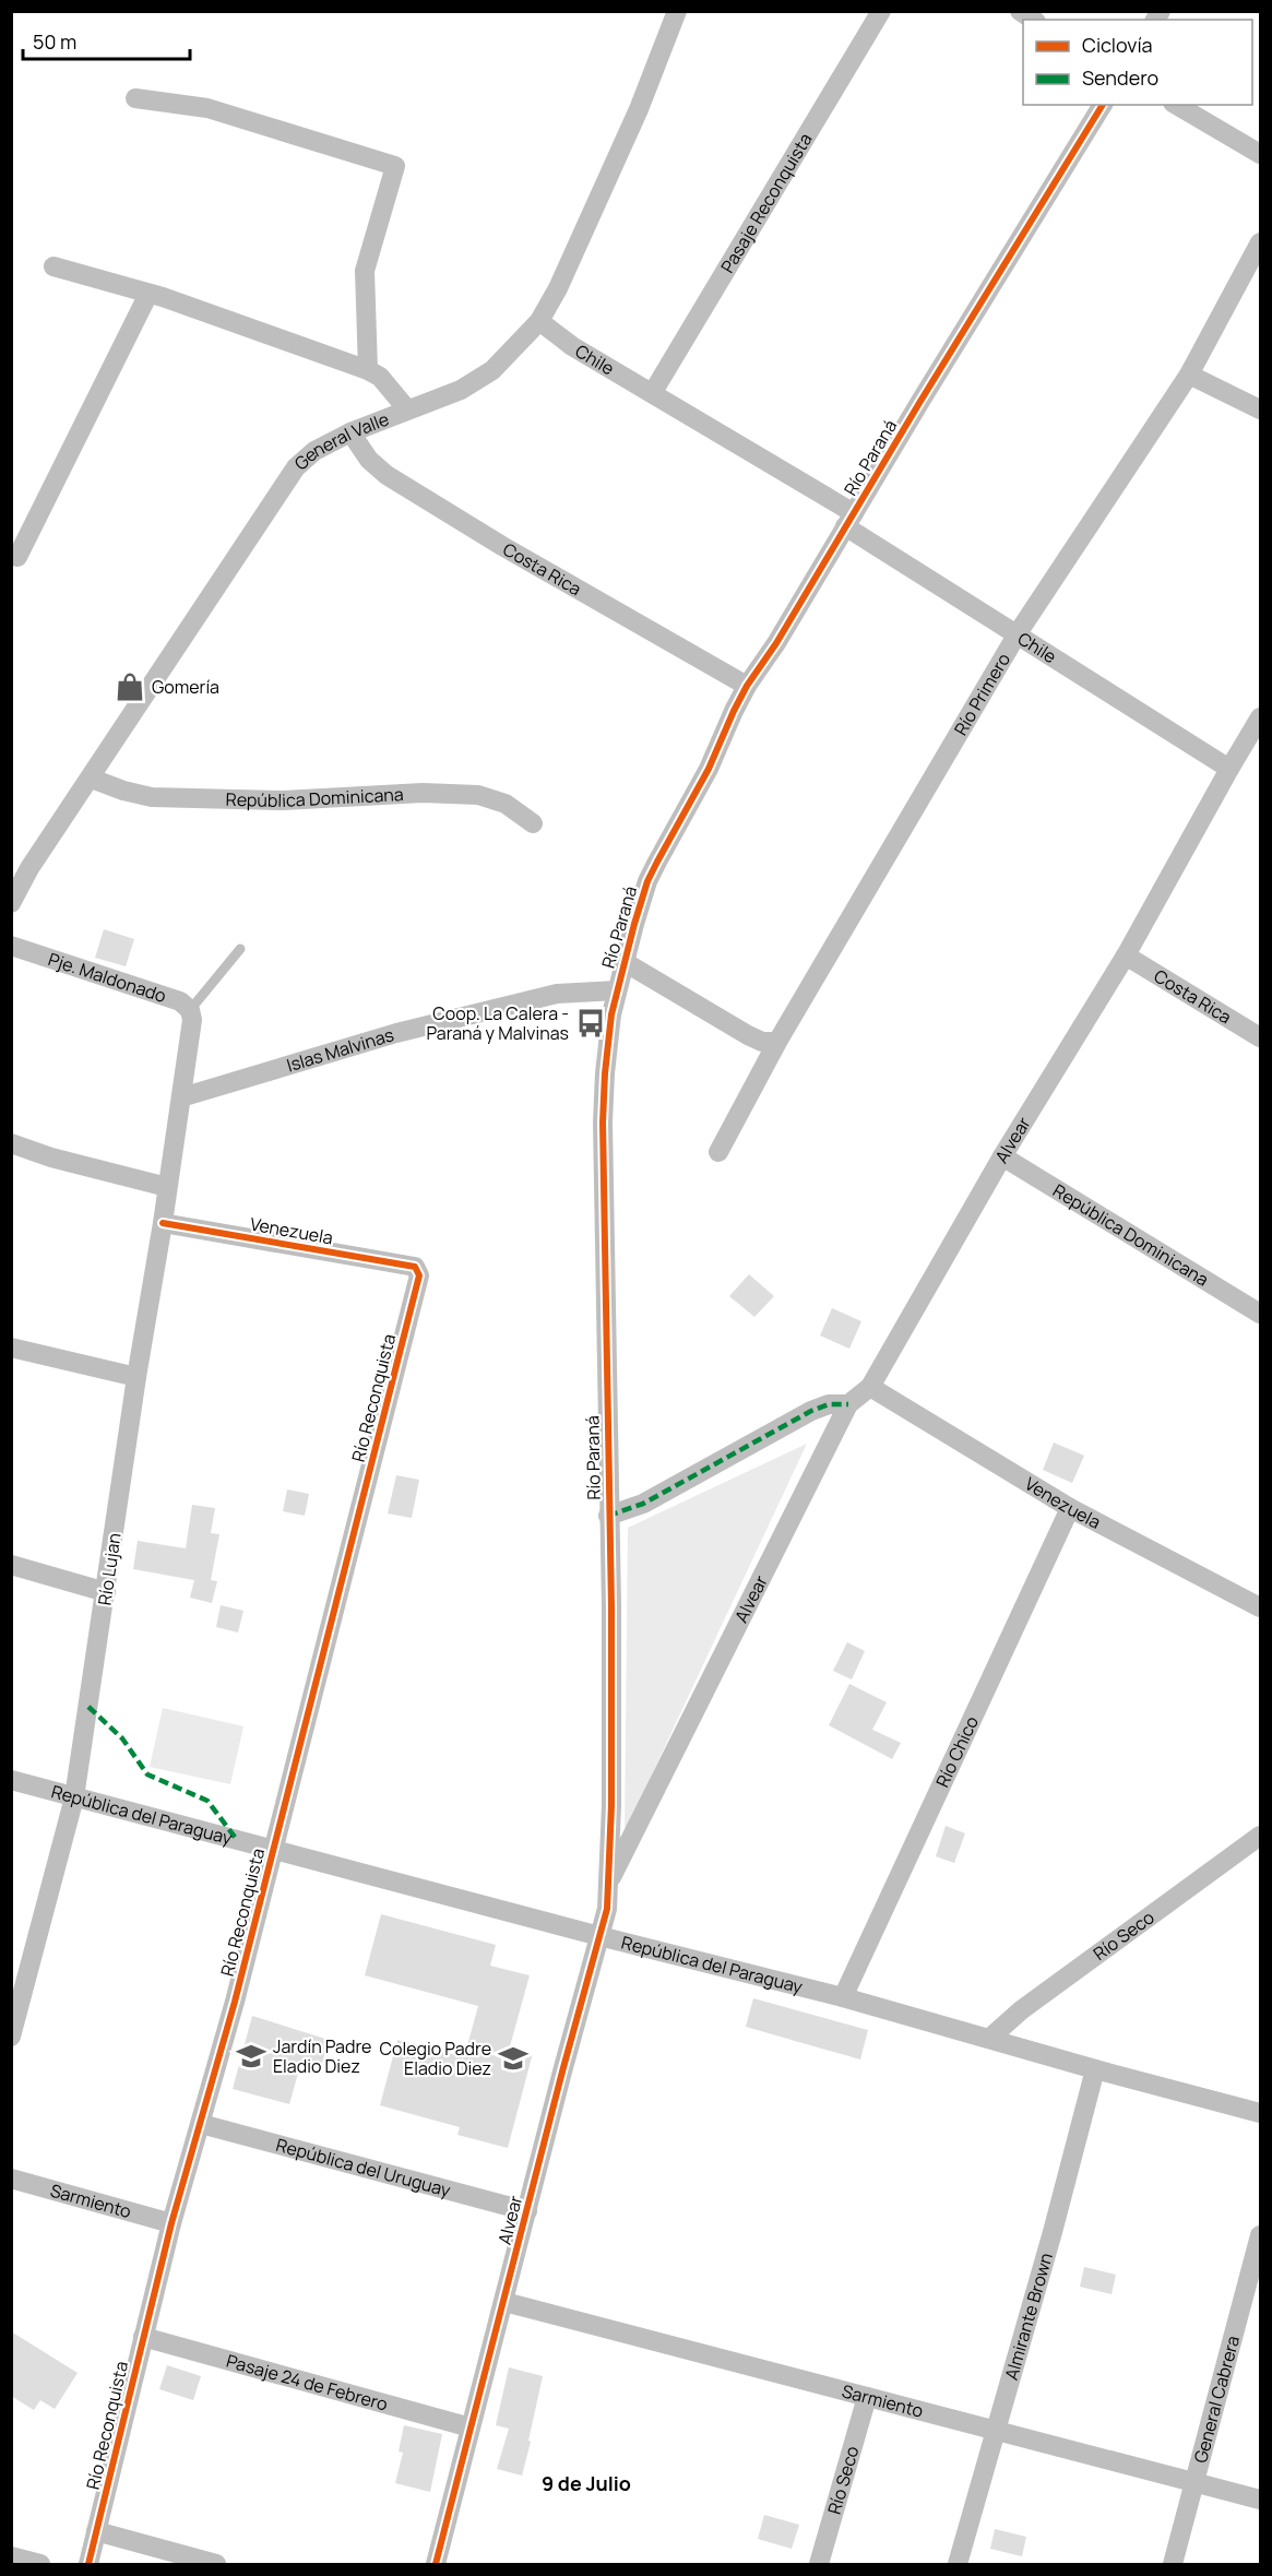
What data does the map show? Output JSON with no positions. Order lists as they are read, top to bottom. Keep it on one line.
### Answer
{"streets":{"street":["Pasaje Reconquista","Chile","General Valle","Río Paraná","Costa Rica","Río Primero","República Dominicana","Pje. Maldonado","Islas Malvinas","Alvear","Venezuela","Río Reconquista","Río Lujan","Río Chico","República del Paraguay","Río Seco","República del Uruguay","Sarmiento","Almirante Brown","Pasaje 24 de Febrero","General Cabrera"]},"crossings":[["Pasaje Reconquista","Chile"],["Chile","General Valle"],["Chile","Río Paraná"],["Chile","Río Primero"],["Chile","Alvear"],["General Valle","Costa Rica"],["General Valle","República Dominicana"],["Río Paraná","Costa Rica"],["Río Paraná","Islas Malvinas"],["Río Paraná","Alvear"],["Costa Rica","Alvear"],["República Dominicana","Alvear"],["Pje. Maldonado","Río Lujan"],["Islas Malvinas","Río Lujan"],["Alvear","Venezuela"],["Alvear","República del Paraguay"],["Alvear","República del Uruguay"],["Alvear","Sarmiento"],["Alvear","Pasaje 24 de Febrero"],["Venezuela","Río Reconquista"],["Venezuela","Río Lujan"],["Venezuela","Río Chico"],["Río Reconquista","República del Paraguay"],["Río Reconquista","República del Uruguay"],["Río Reconquista","Sarmiento"],["Río Reconquista","Pasaje 24 de Febrero"],["Río Lujan","República del Paraguay"],["Río Chico","República del Paraguay"],["República del Paraguay","Río Seco"],["República del Paraguay","Almirante Brown"],["Río Seco","Sarmiento"],["Sarmiento","Almirante Brown"],["Sarmiento","General Cabrera"]],"districts":["9 de Julio"],"places":{"shop":["Gomería"],"bus stop":["Coop. La Calera - Paraná y Malvinas"],"school or university":["Jardín Padre Eladio Diez","Colegio Padre Eladio Diez"]},"legend":["Ciclovía","Sendero"],"scale_bar":"50 m"}
